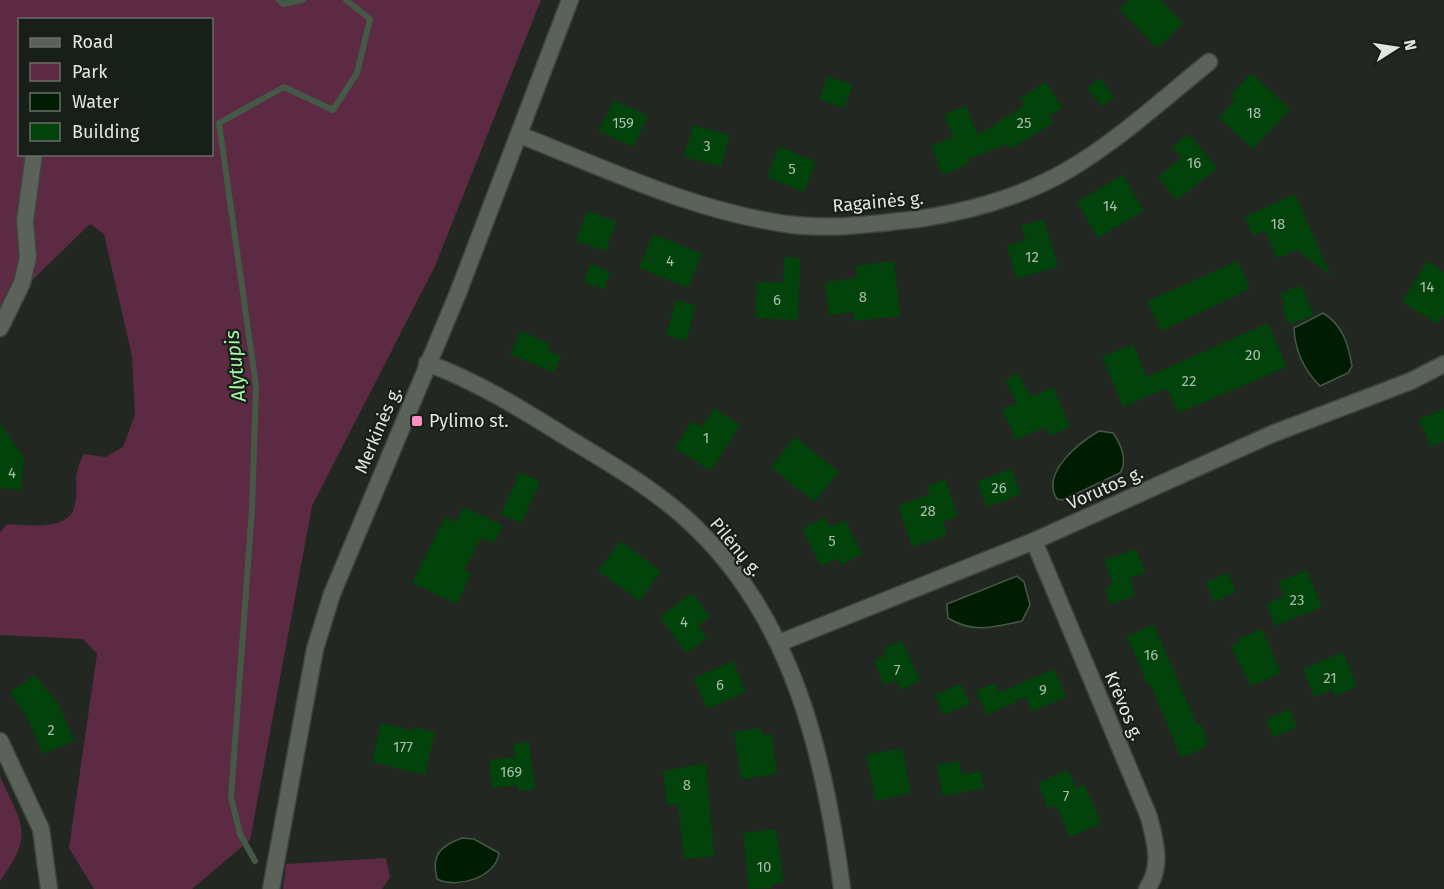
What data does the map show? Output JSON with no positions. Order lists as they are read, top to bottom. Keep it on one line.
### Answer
{"streets":{"street":["Ragainės g.","Merkinės g.","Vorutos g.","Pilėnų g.","Krėvos g."]},"crossings":[["Ragainės g.","Merkinės g."],["Merkinės g.","Pilėnų g."],["Vorutos g.","Pilėnų g."],["Vorutos g.","Krėvos g."]],"water":["Alytupis"],"places":{"transit":["Pylimo st."]},"house_numbers":["18","159","25","3","16","5","14","18","12","4","14","8","6","20","22","1","4","26","28","5","23","4","16","7","21","6","9","2","177","169","8","7","10"],"legend":["Road","Park","Water","Building"],"north":"right"}
